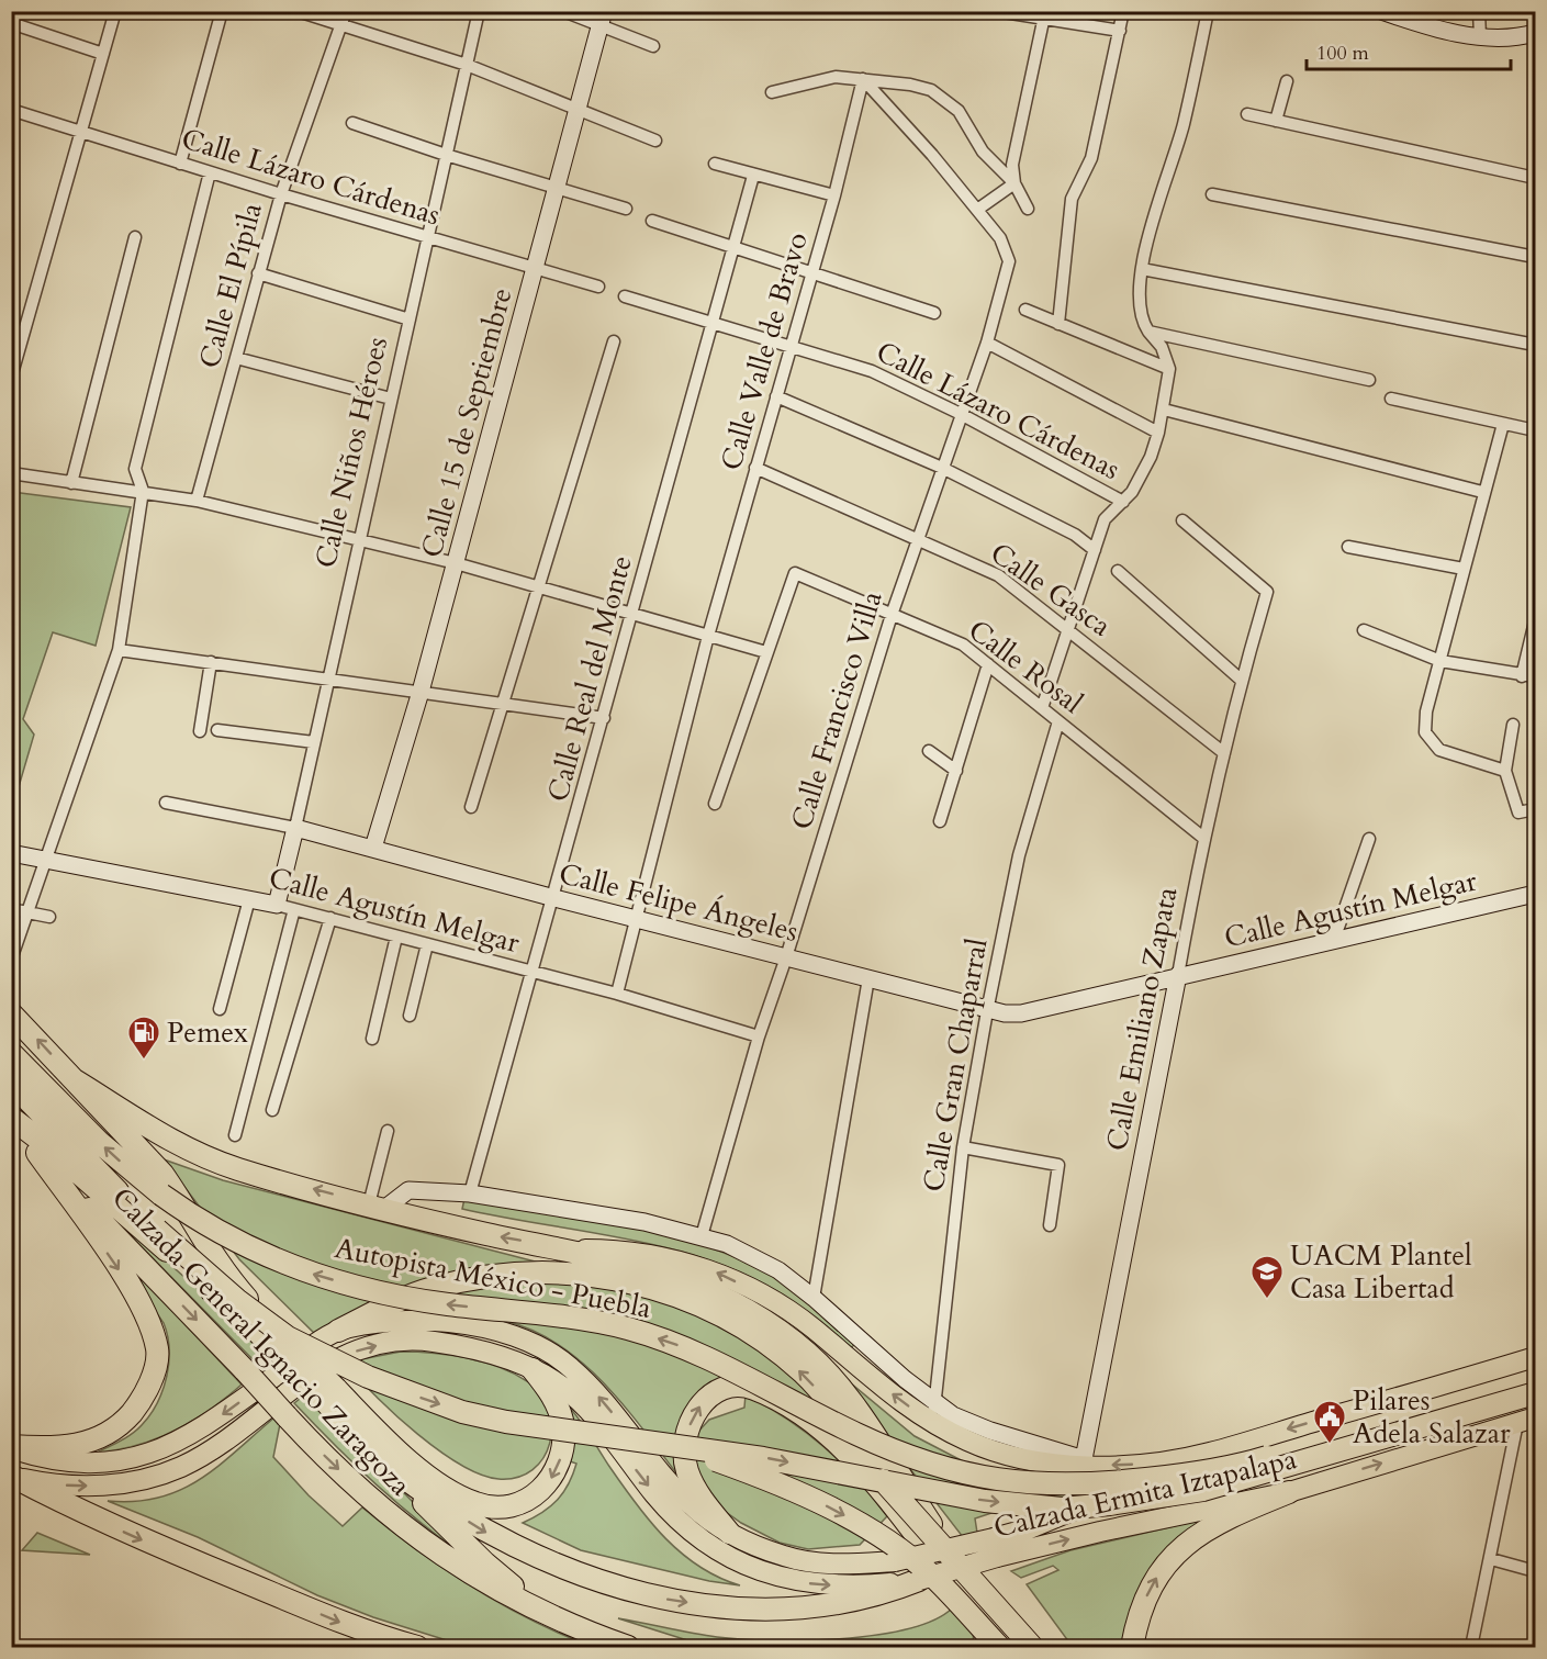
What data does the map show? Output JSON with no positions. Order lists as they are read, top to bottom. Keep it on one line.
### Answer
{"streets":{"highway":["Autopista México - Puebla","Calzada General Ignacio Zaragoza","Calzada Ermita Iztapalapa"],"street":["Calle Lázaro Cárdenas","Calle El Pípila","Calle Valle de Bravo","Calle 15 de Septiembre","Calle Niños Héroes","Calle Gasca","Calle Rosal","Calle Real del Monte","Calle Francisco Villa","Calle Felipe Ángeles","Calle Agustín Melgar","Calle Emiliano Zapata","Calle Gran Chaparral"]},"crossings":[["Calle Lázaro Cárdenas","Calle El Pípila"],["Calle Lázaro Cárdenas","Calle Valle de Bravo"],["Calle Lázaro Cárdenas","Calle 15 de Septiembre"],["Calle Lázaro Cárdenas","Calle Niños Héroes"],["Calle Lázaro Cárdenas","Calle Real del Monte"],["Calle Lázaro Cárdenas","Calle Francisco Villa"],["Calle Valle de Bravo","Calle Gasca"],["Calle Valle de Bravo","Calle Francisco Villa"],["Calle 15 de Septiembre","Calle Felipe Ángeles"],["Calle Niños Héroes","Calle Felipe Ángeles"],["Calle Niños Héroes","Calle Agustín Melgar"],["Calle Gasca","Calle Francisco Villa"],["Calle Gasca","Calle Emiliano Zapata"],["Calle Rosal","Calle Francisco Villa"],["Calle Rosal","Calle Emiliano Zapata"],["Calle Rosal","Calle Gran Chaparral"],["Calle Real del Monte","Calle Felipe Ángeles"],["Calle Real del Monte","Calle Agustín Melgar"],["Calle Real del Monte","Calzada Ermita Iztapalapa"],["Calle Francisco Villa","Calle Felipe Ángeles"],["Calle Francisco Villa","Calle Agustín Melgar"],["Calle Francisco Villa","Calzada Ermita Iztapalapa"],["Calle Felipe Ángeles","Calle Agustín Melgar"],["Calle Felipe Ángeles","Calle Emiliano Zapata"],["Calle Felipe Ángeles","Calle Gran Chaparral"],["Calle Agustín Melgar","Calle Emiliano Zapata"],["Calle Emiliano Zapata","Calzada Ermita Iztapalapa"],["Calle Gran Chaparral","Calzada Ermita Iztapalapa"]],"places":{"fuel station":["Pemex"],"school or university":["UACM Plantel Casa Libertad"],"public building":["Pilares Adela Salazar"]},"scale_bar":"100 m"}
